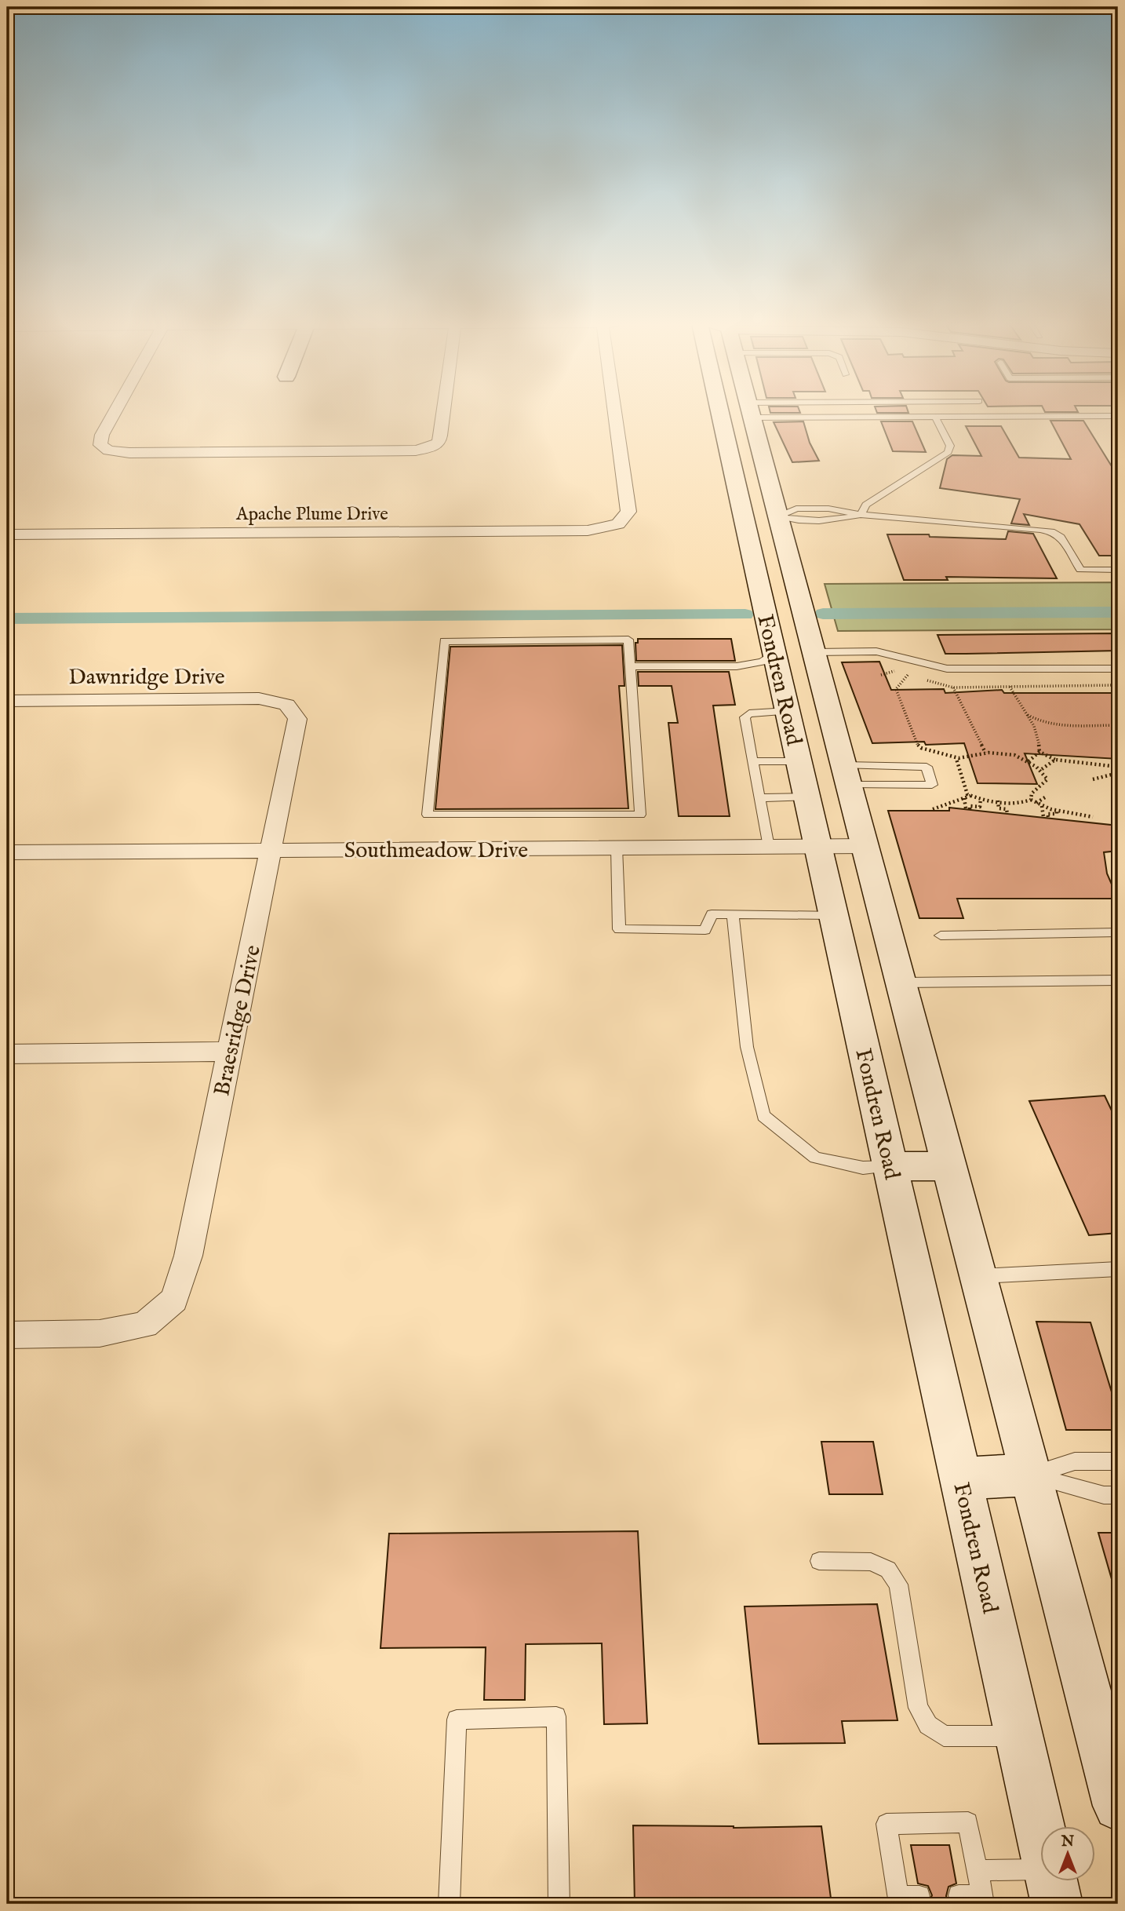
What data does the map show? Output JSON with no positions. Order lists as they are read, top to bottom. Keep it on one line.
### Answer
{"streets":{"main road":["Fondren Road"],"street":["Apache Plume Drive","Dawnridge Drive","Southmeadow Drive","Braesridge Drive"]},"crossings":[["Dawnridge Drive","Braesridge Drive"],["Fondren Road","Southmeadow Drive"],["Southmeadow Drive","Braesridge Drive"]],"north":"top"}
